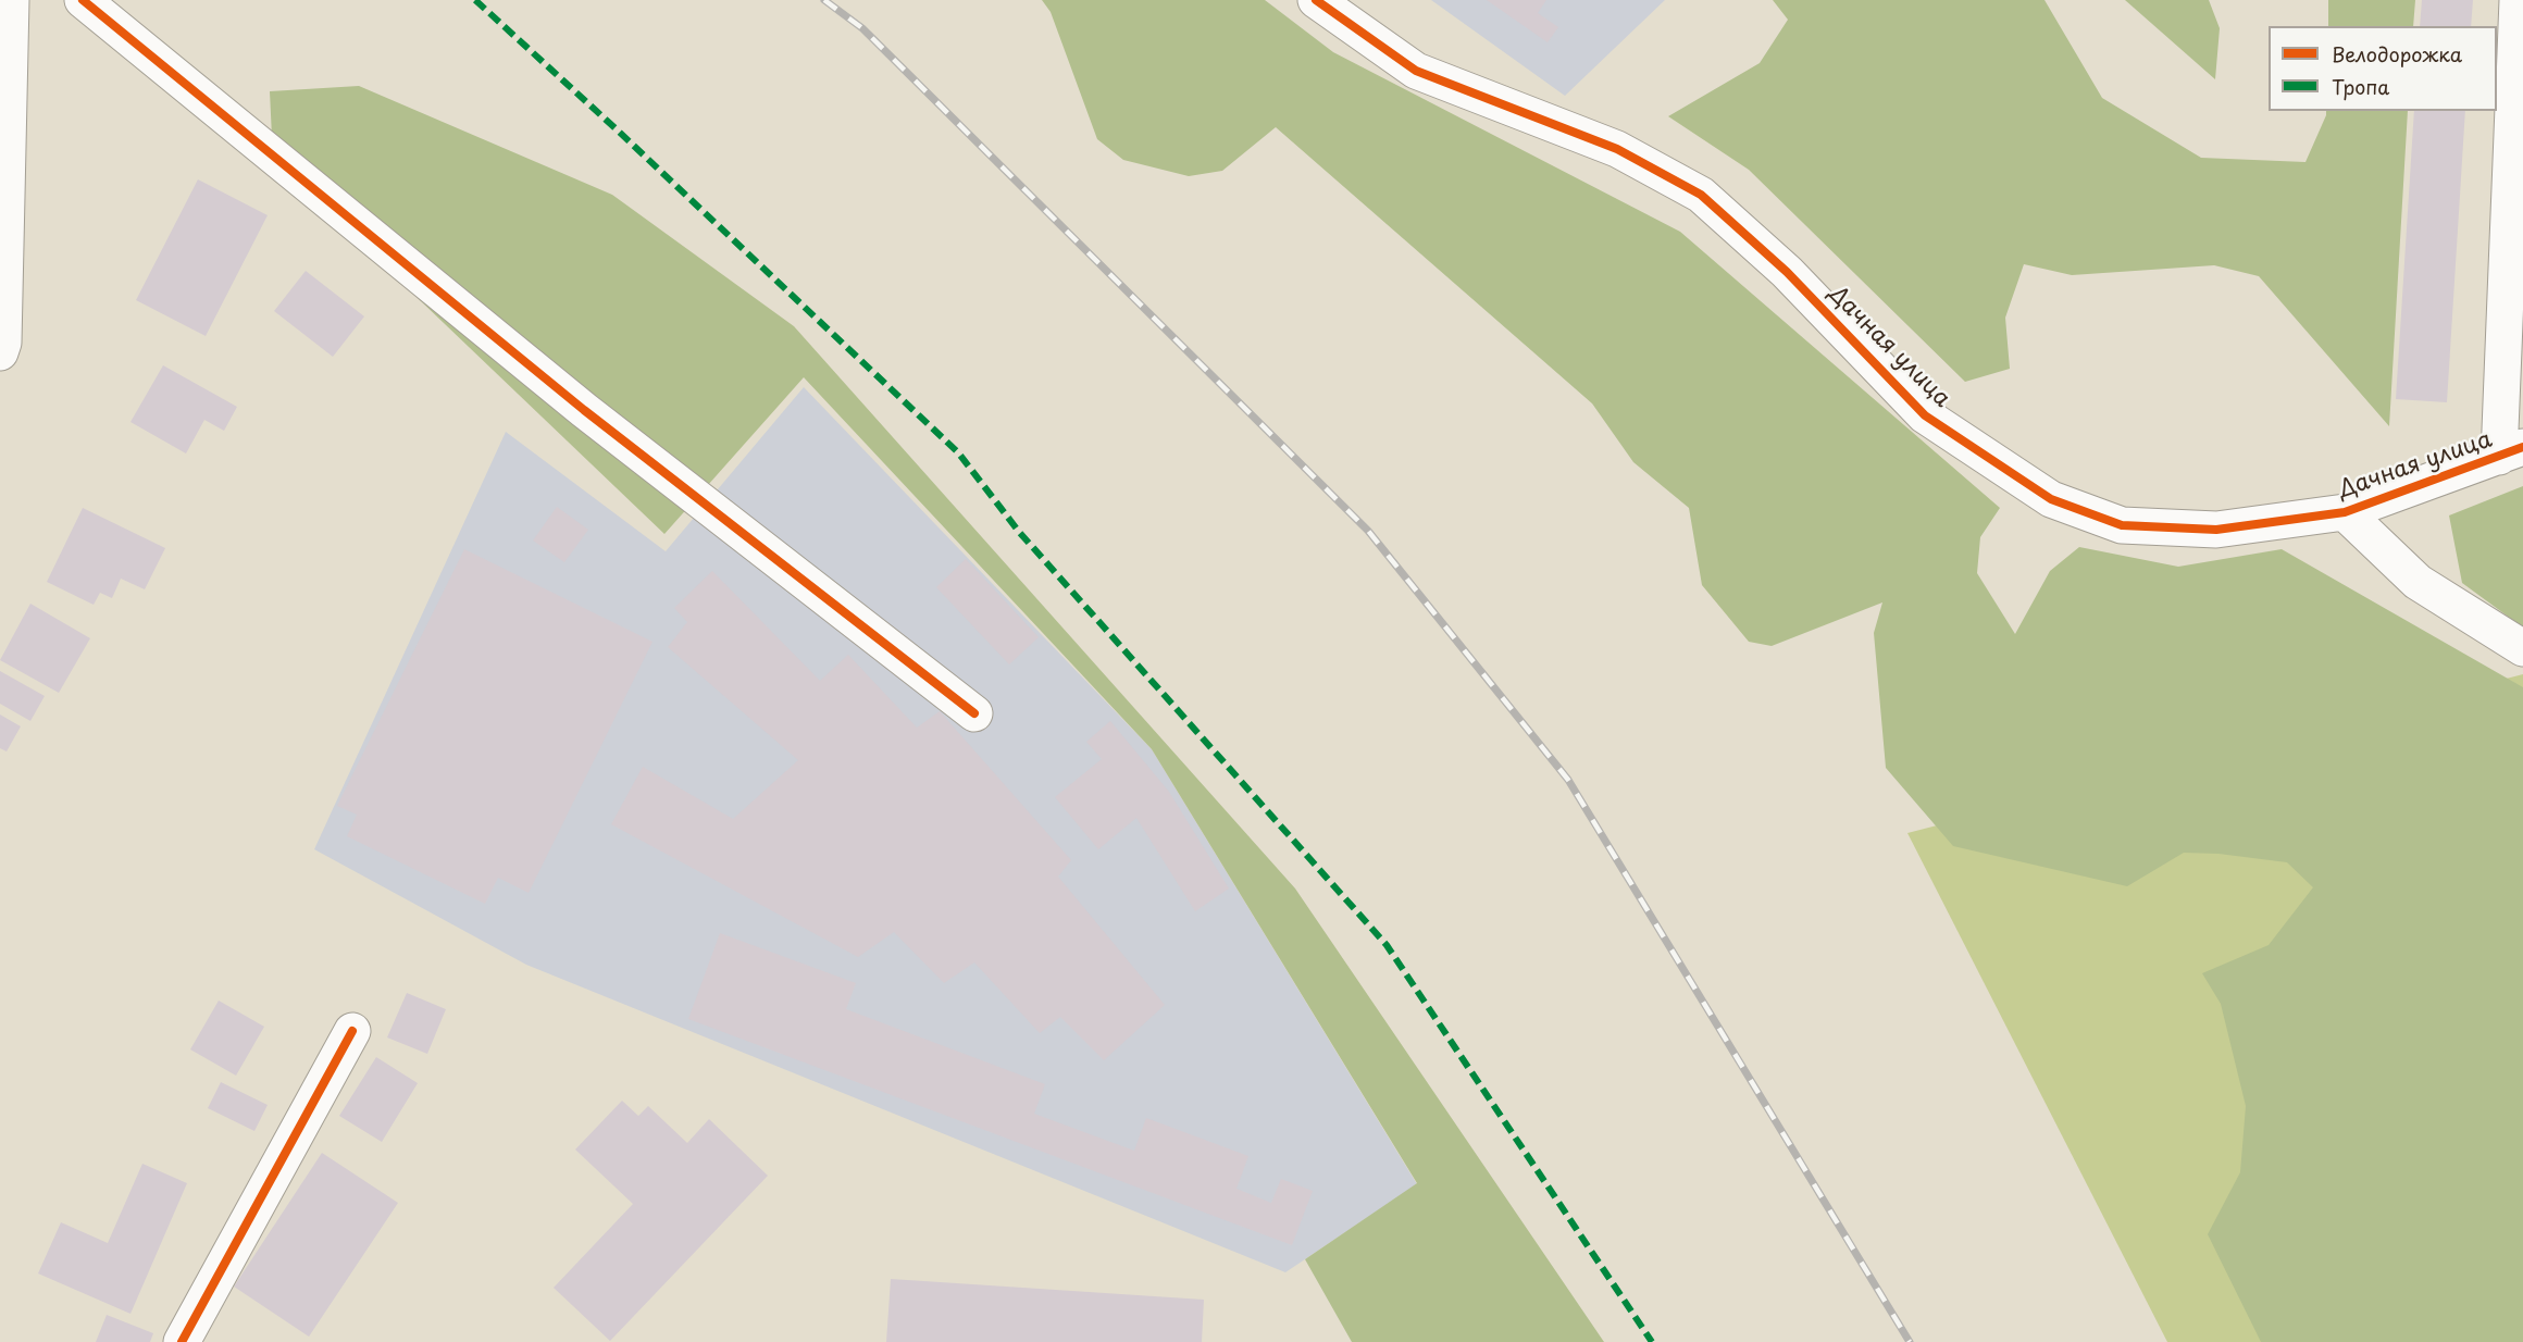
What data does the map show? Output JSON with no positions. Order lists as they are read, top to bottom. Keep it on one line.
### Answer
{"streets":{"street":["Дачная улица"]},"legend":["Велодорожка","Тропа"]}
